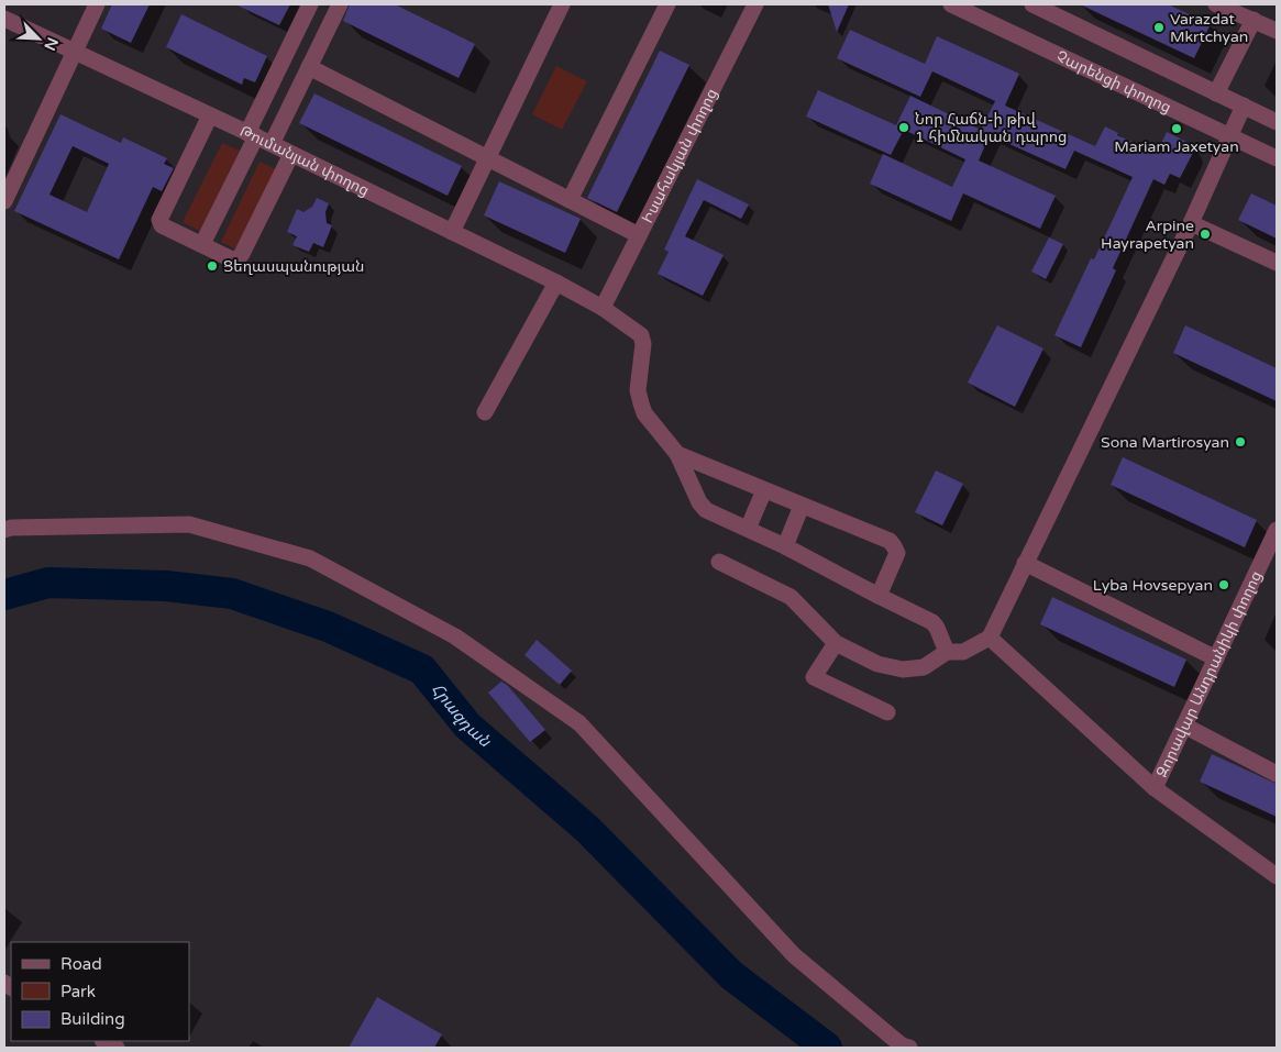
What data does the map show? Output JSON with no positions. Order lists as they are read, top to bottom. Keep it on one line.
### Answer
{"streets":{"street":["Չարենցի փողոց","Իսահակյան փողոց","Թումանյան փողոց","Զորավար Անդրանիկի փողոց"]},"crossings":[["Իսահակյան փողոց","Թումանյան փողոց"]],"water":["Հրազդան"],"places":["Varazdat Mkrtchyan","Նոր Հաճն-ի թիվ 1 հիմնական դպրոց","Mariam Jaxetyan","Arpine Hayrapetyan","Ցեղասպանության","Sona Martirosyan","Lyba Hovsepyan"],"legend":["Road","Park","Building"],"north":"bottom right"}
